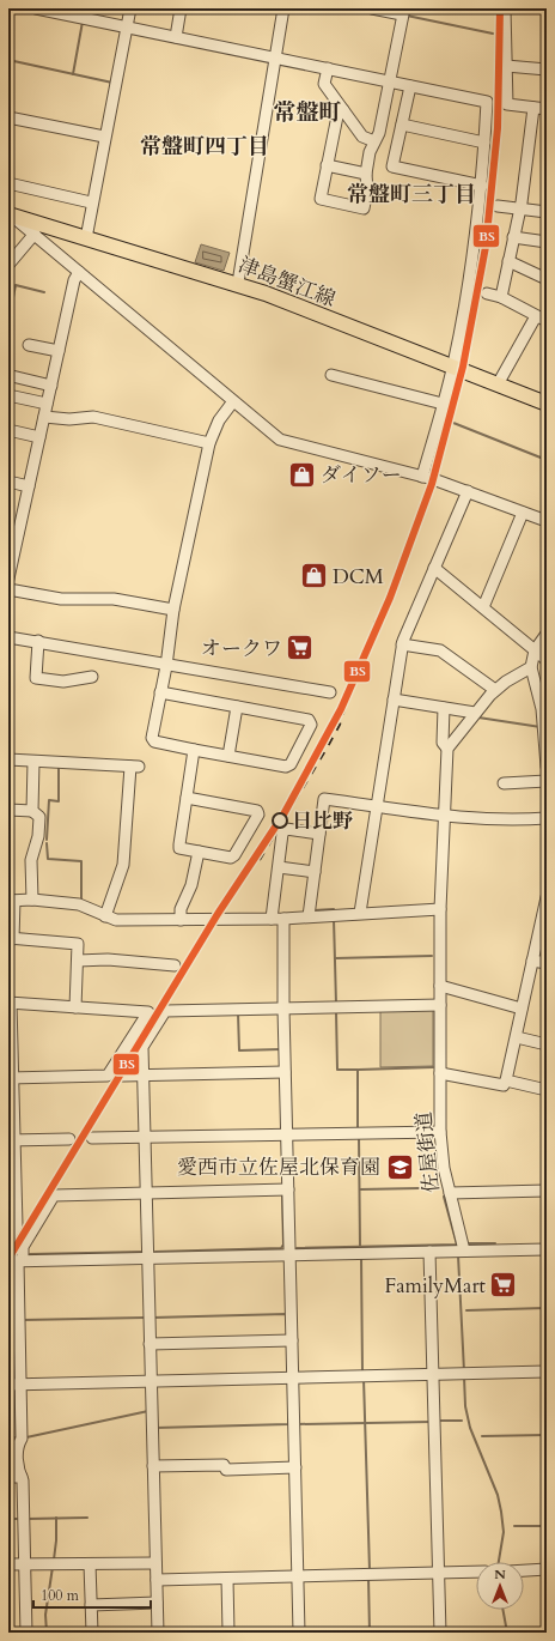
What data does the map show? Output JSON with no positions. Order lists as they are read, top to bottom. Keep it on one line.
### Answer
{"streets":{"main road":["津島蟹江線"],"street":["佐屋街道"]},"districts":["常盤町","常盤町四丁目","常盤町三丁目"],"places":{"shop":["ダイソー","DCM"],"supermarket":["オークワ","FamilyMart"],"other":["日比野"],"school or university":["愛西市立佐屋北保育園"]},"lines":["transit line BS"],"scale_bar":"100 m","north":"top"}
